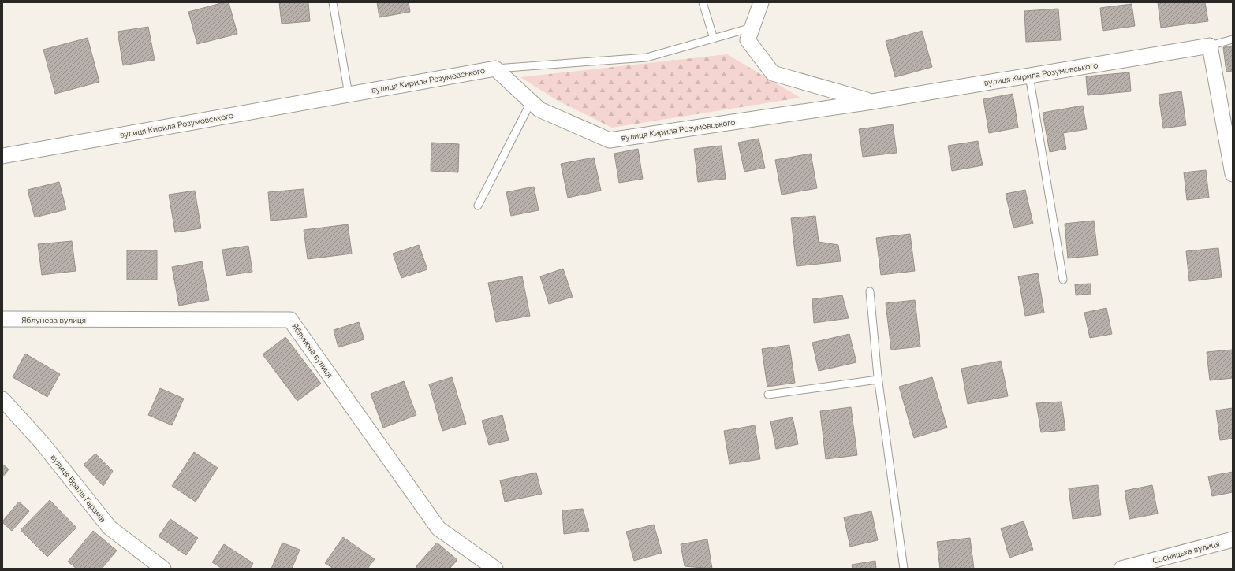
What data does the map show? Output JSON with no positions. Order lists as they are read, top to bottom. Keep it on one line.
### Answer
{"streets":{"street":["вулиця Кирила Розумовського","Яблунева вулиця","вулиця Братів Гарамів","Сосницька вулиця"]}}
